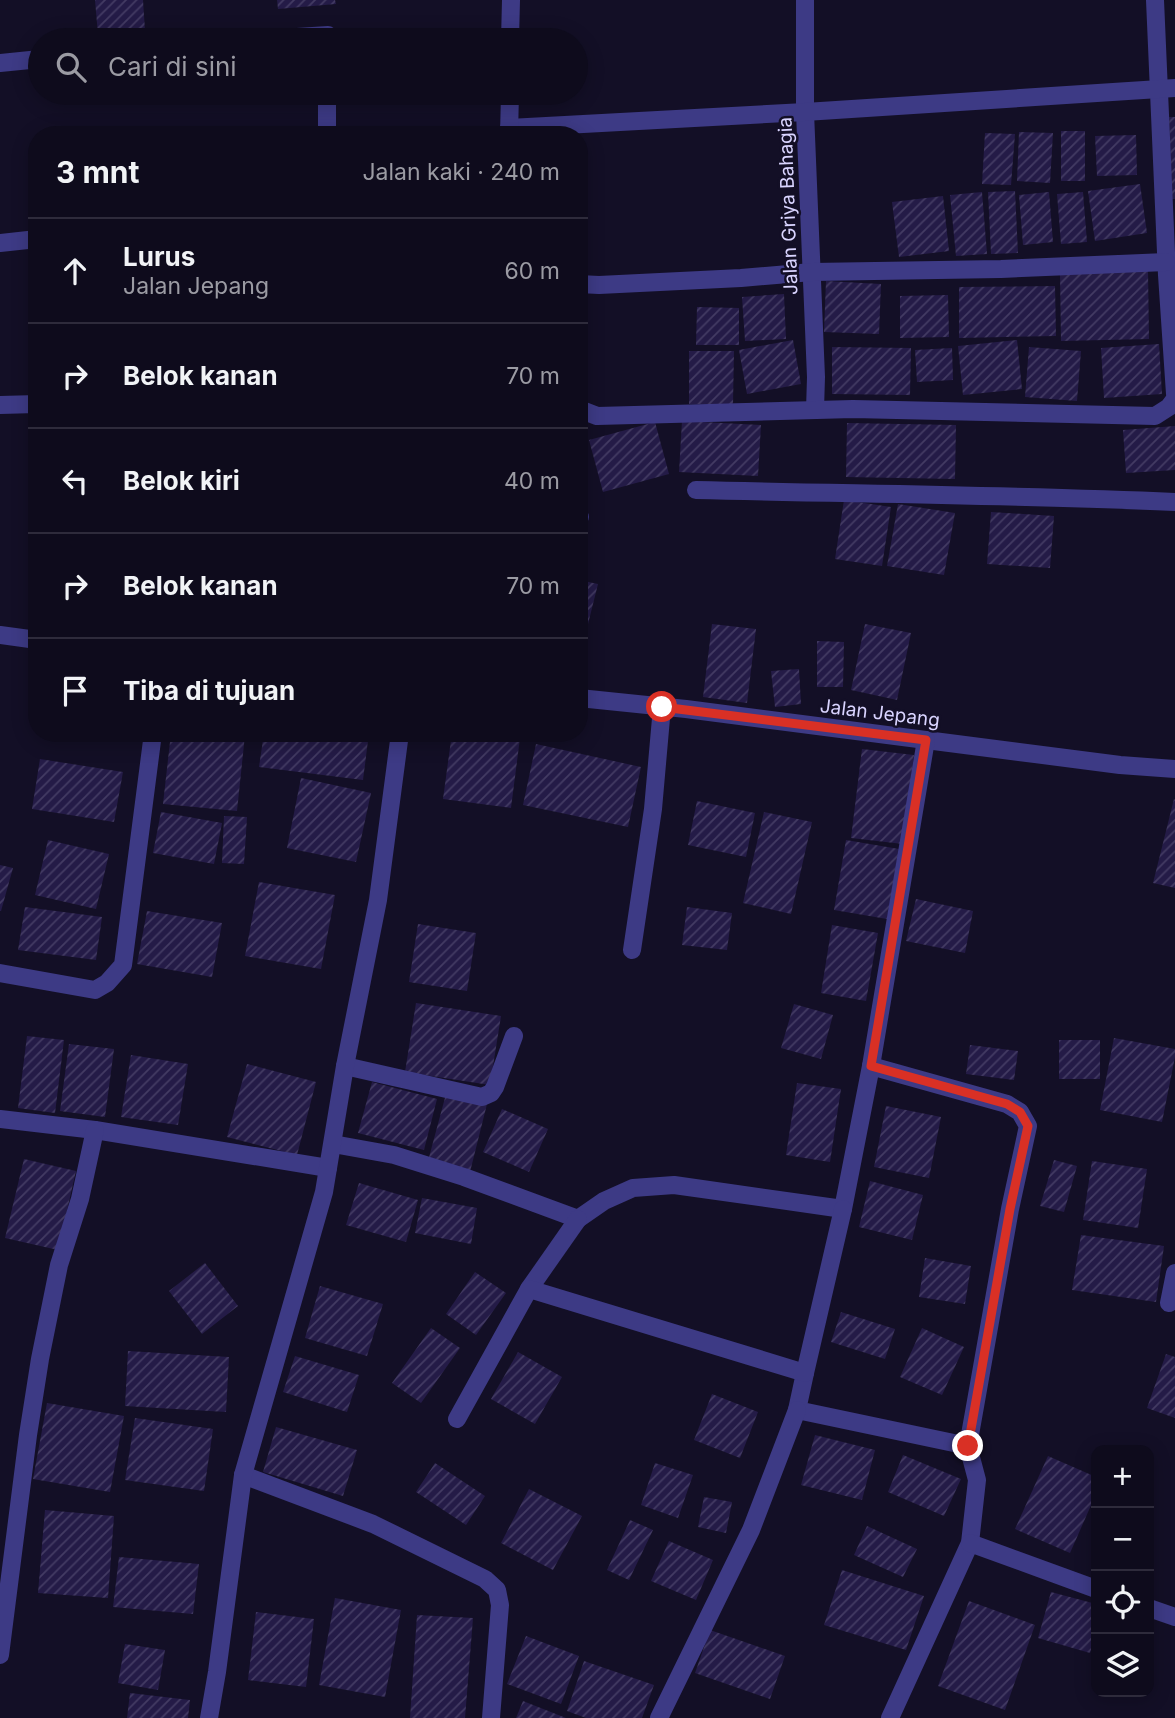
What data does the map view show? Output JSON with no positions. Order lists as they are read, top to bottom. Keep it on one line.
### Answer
{"streets":{"street":["Jalan Griya Bahagia","Jalan Jepang"]},"page":{"search":"Cari di sini","heading":["3 mnt","Jalan kaki · 240 m"],"list":[["Lurus","Jalan Jepang","60 m"],["Belok kanan","70 m"],["Belok kiri","40 m"],["Belok kanan","70 m"],"Tiba di tujuan"],"map_buttons":["+","−"]}}
